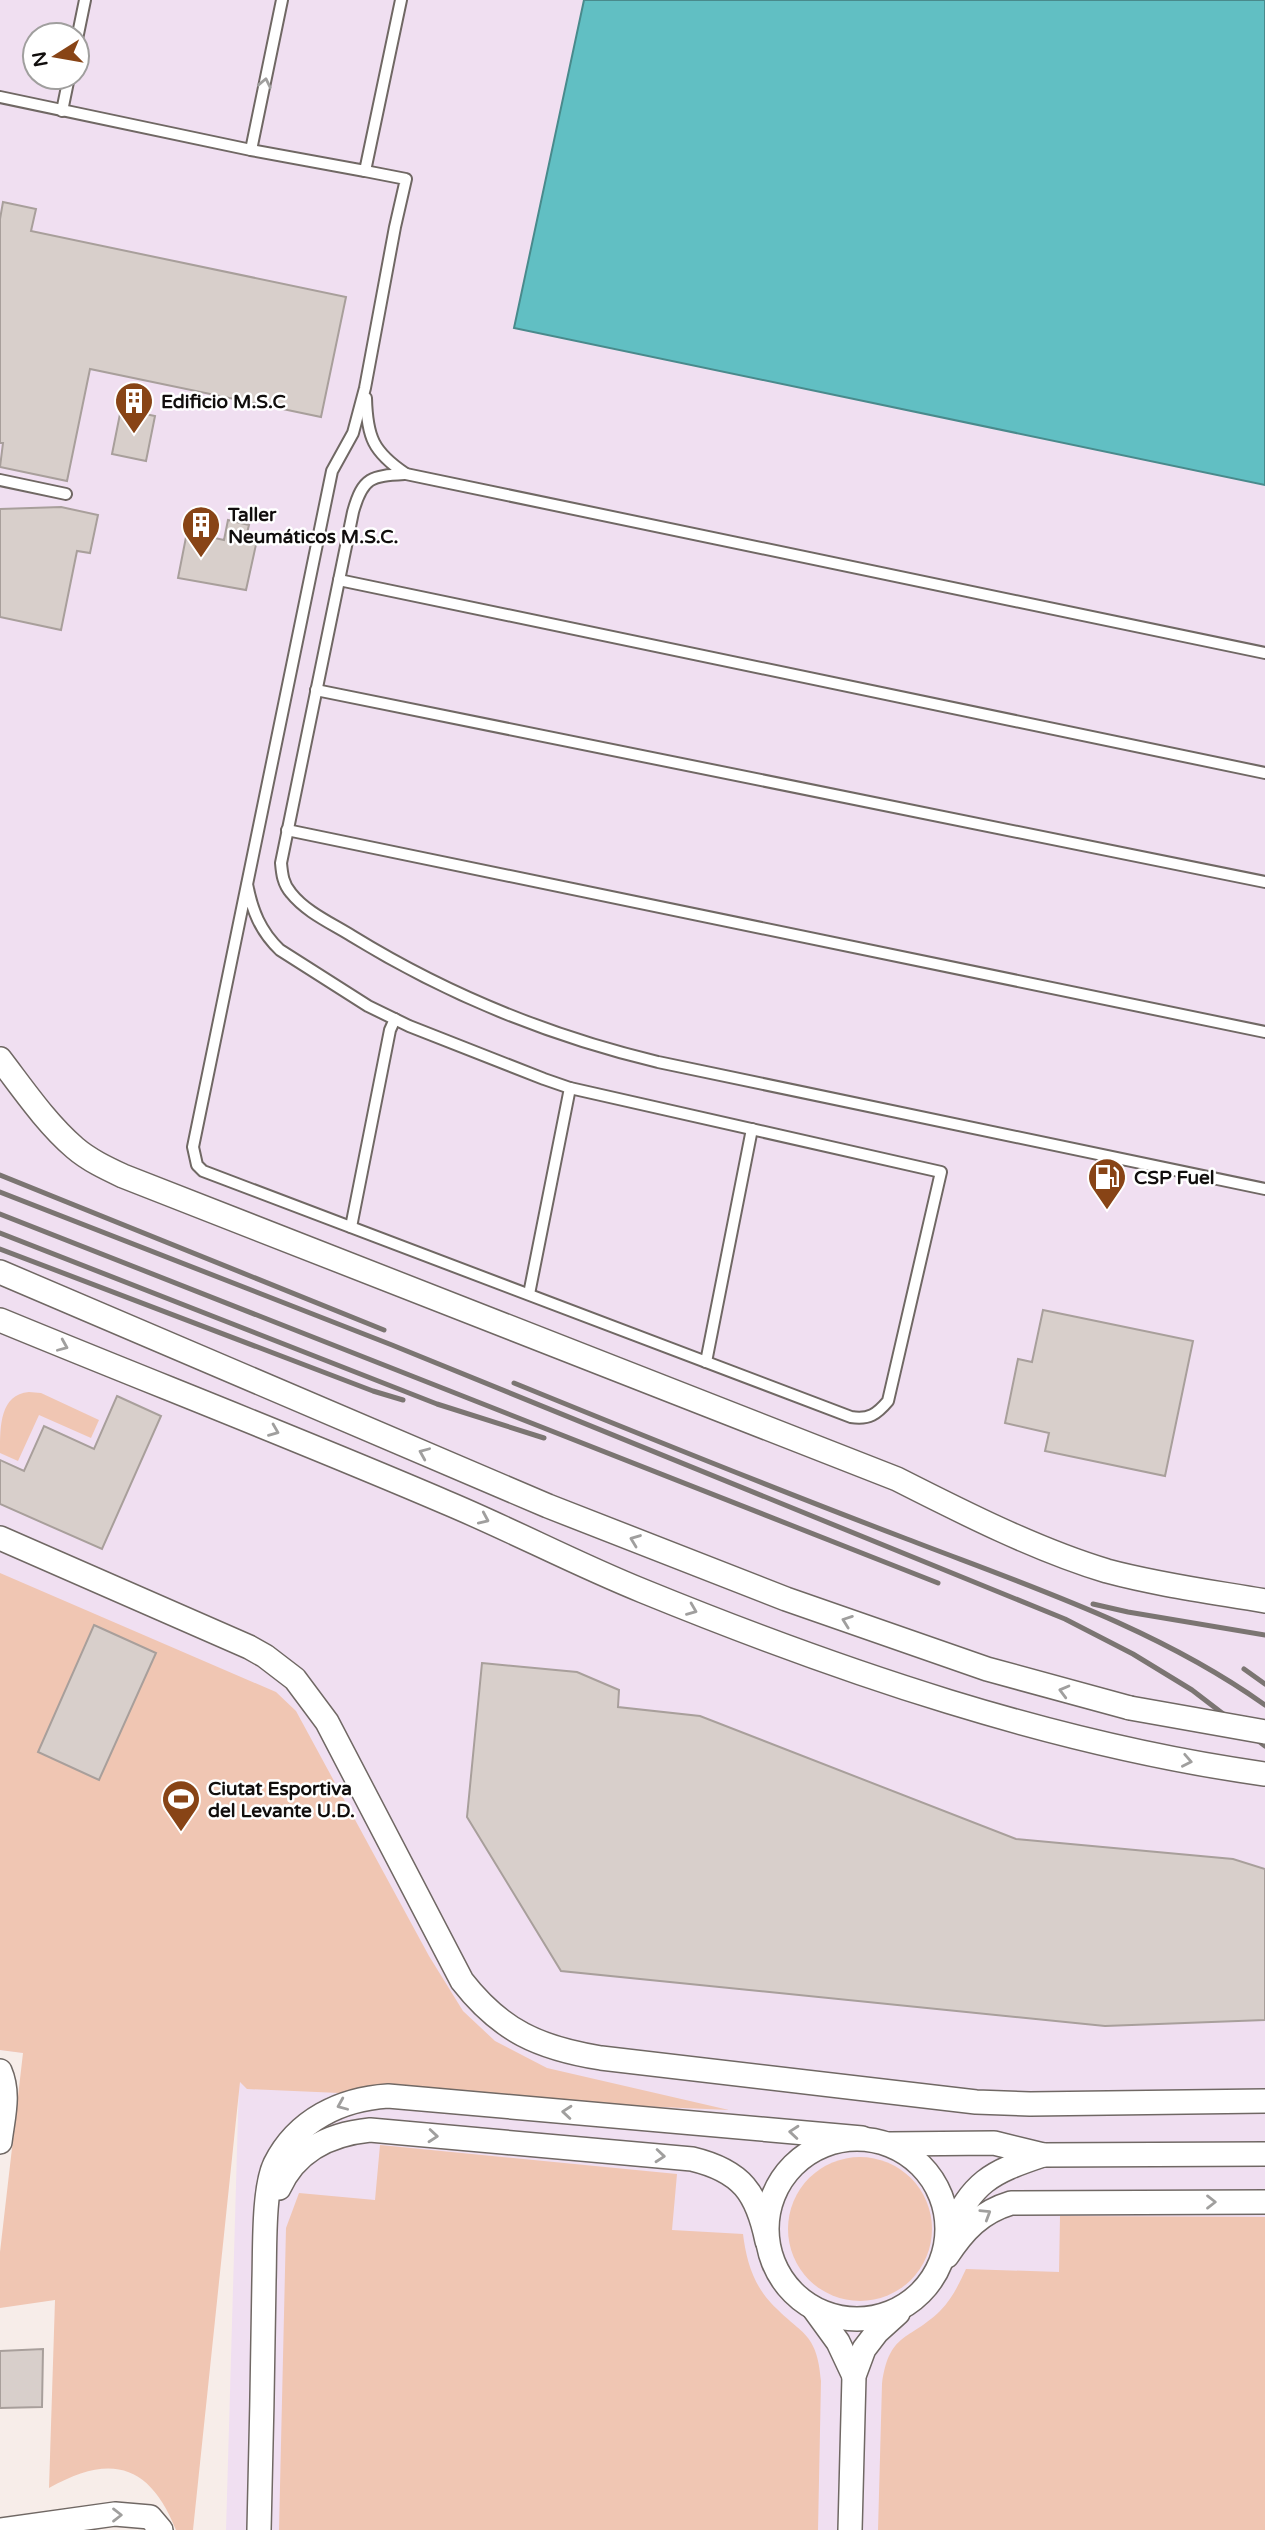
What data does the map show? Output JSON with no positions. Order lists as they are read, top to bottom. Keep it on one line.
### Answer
{"places":{"building":["Edificio M.S.C","Taller Neumáticos M.S.C."],"fuel station":["CSP Fuel"],"sports":["Ciutat Esportiva del Levante U.D."]},"north":"left"}
